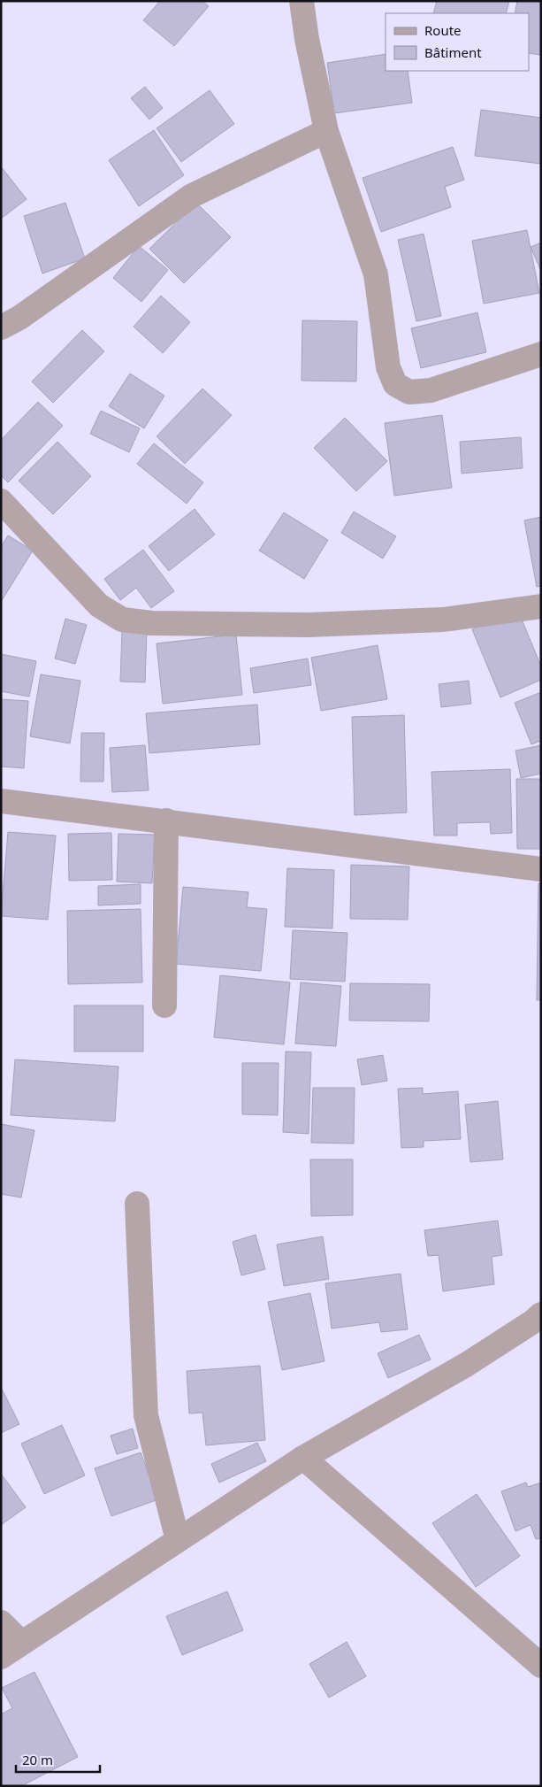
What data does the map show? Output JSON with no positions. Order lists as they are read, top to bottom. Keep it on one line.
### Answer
{"legend":["Route","Bâtiment"],"scale_bar":"20 m"}
